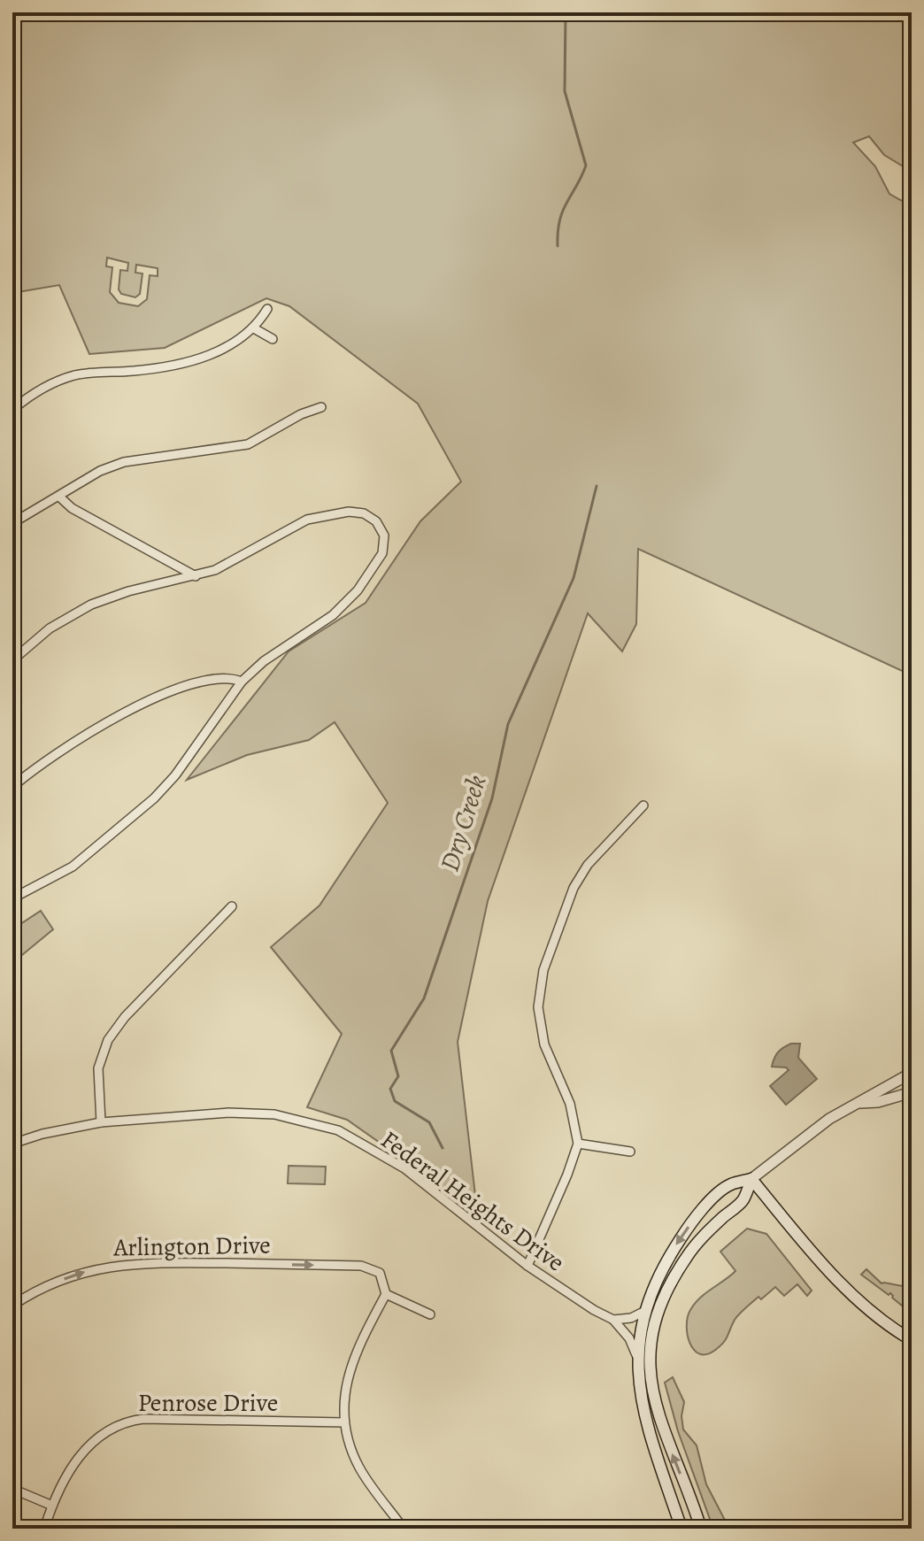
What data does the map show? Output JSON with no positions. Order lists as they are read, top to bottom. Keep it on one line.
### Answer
{"streets":{"street":["Federal Heights Drive","Arlington Drive","Penrose Drive"]},"one_way":["Arlington Drive"],"water":["Dry Creek"]}
